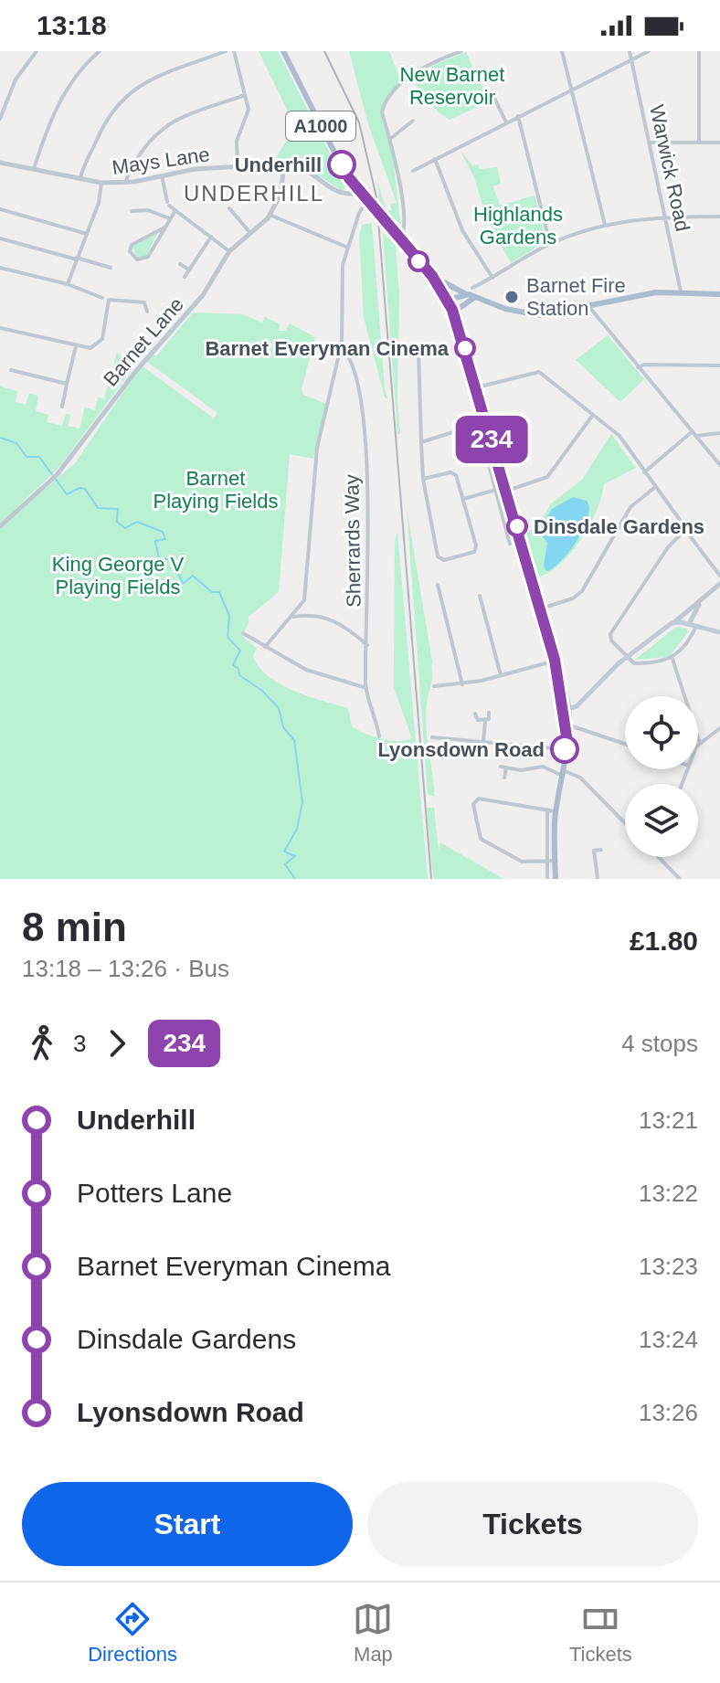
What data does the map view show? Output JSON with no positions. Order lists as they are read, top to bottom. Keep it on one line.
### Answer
{"streets":{"main road":["A1000"],"street":["Mays Lane","Warwick Road","Barnet Lane","Sherrards Way"]},"crossings":[["Mays Lane","Barnet Lane"]],"districts":["UNDERHILL"],"parks":["New Barnet Reservoir","Highlands Gardens","Barnet Playing Fields","King George V Playing Fields"],"places":["Underhill","Barnet Fire Station","Barnet Everyman Cinema","Dinsdale Gardens","Lyonsdown Road"],"lines":["bus line 234"],"page":{"status":"13:18","on_map":"234","heading":["8 min","13:18 – 13:26 · Bus","£1.80"],"legs":["3","234","4 stops"],"list":[{"name":"Underhill","value":"13:21"},{"name":"Potters Lane","value":"13:22"},{"name":"Barnet Everyman Cinema","value":"13:23"},{"name":"Dinsdale Gardens","value":"13:24"},{"name":"Lyonsdown Road","value":"13:26"}],"buttons":["Start","Tickets"],"tabs":["Directions","Map","Tickets"]}}
